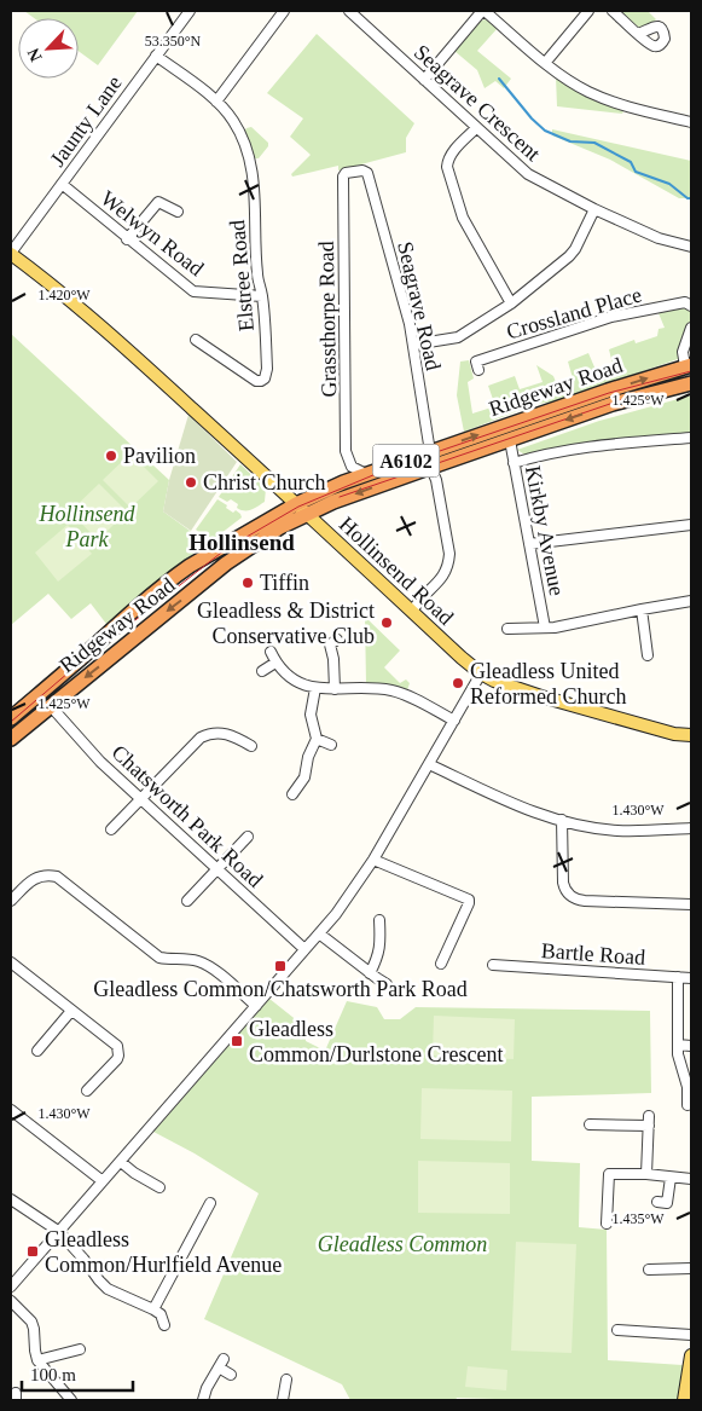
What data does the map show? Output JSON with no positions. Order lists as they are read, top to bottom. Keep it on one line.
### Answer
{"streets":{"highway":["Ridgeway Road","A6102"],"main road":["Hollinsend Road"],"street":["Seagrave Crescent","Jaunty Lane","Welwyn Road","Elstree Road","Seagrave Road","Crossland Place","Grassthorpe Road","Kirkby Avenue","Chatsworth Park Road","Bartle Road"]},"crossings":[["Jaunty Lane","Welwyn Road"],["Jaunty Lane","Elstree Road"],["Jaunty Lane","Hollinsend Road"],["Welwyn Road","Elstree Road"],["Seagrave Road","Grassthorpe Road"],["Seagrave Road","Ridgeway Road"],["Grassthorpe Road","Ridgeway Road"],["Ridgeway Road","Kirkby Avenue"],["Ridgeway Road","Hollinsend Road"],["Ridgeway Road","Chatsworth Park Road"]],"districts":["Hollinsend"],"parks":["Hollinsend Park","Gleadless Common"],"places":{"other":["Pavilion","Christ Church","Tiffin","Gleadless & District Conservative Club","Gleadless United Reformed Church"],"transit":["Gleadless Common/Chatsworth Park Road","Gleadless Common/Durlstone Crescent","Gleadless Common/Hurlfield Avenue"]},"scale_bar":"100 m","north":"bottom left","coordinates":["53.350°N","1.420°W","1.425°W","1.430°W","1.435°W"]}
